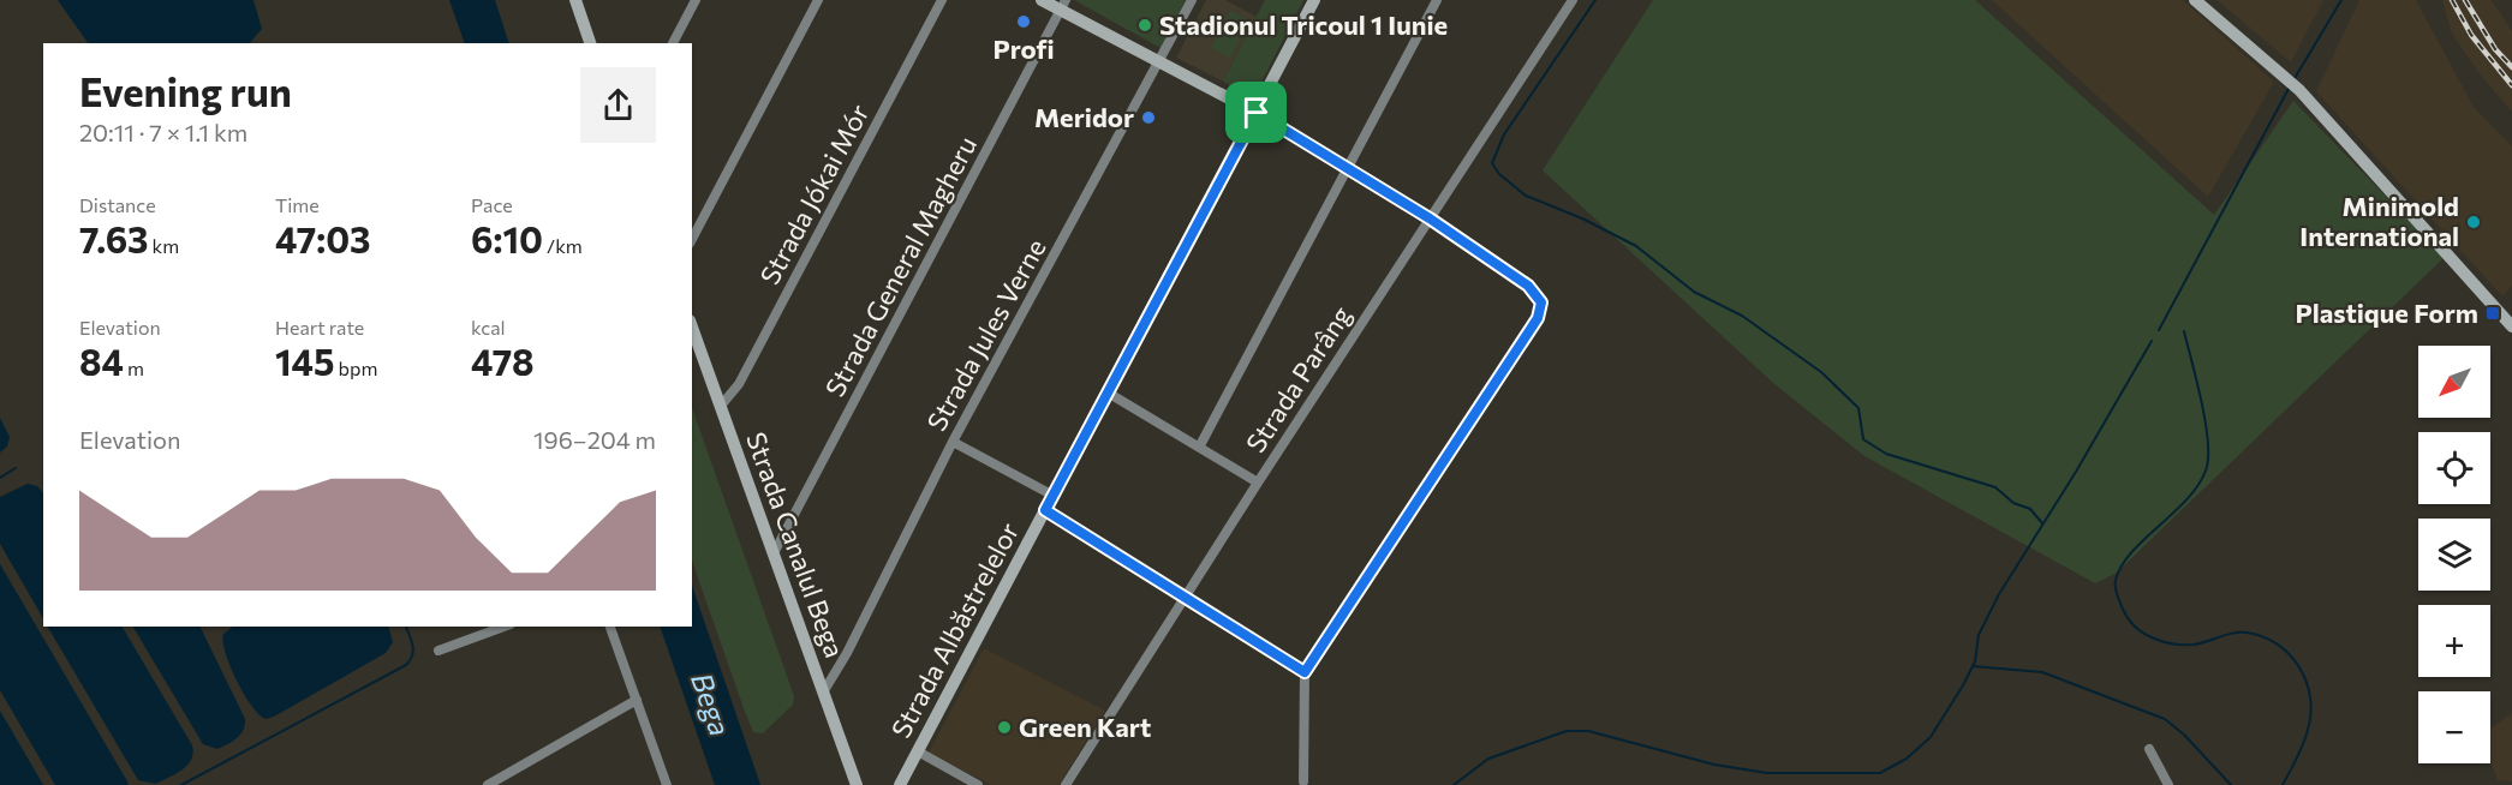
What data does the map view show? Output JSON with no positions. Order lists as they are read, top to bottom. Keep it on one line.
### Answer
{"streets":{"street":["Strada Jókai Mór","Strada General Magheru","Strada Jules Verne","Strada Parâng","Strada Canalul Bega","Strada Albăstrelelor"]},"crossings":[["Strada Jókai Mór","Strada Canalul Bega"],["Strada General Magheru","Strada Canalul Bega"],["Strada Jules Verne","Strada Canalul Bega"]],"water":["Bega"],"places":{"other":["Profi","Stadionul Tricoul 1 Iunie","Meridor","Minimold International","Green Kart"],"transit":["Plastique Form"]},"north":"bottom left","page":{"heading":["Evening run","20:11 · 7 × 1.1 km"],"stats":[["Distance","7.63 km"],["Time","47:03"],["Pace","6:10 /km"],["Elevation","84 m"],["Heart rate","145 bpm"],["kcal","478"]],"map_buttons":["+","−"],"chart":["Elevation","196–204 m"]}}
